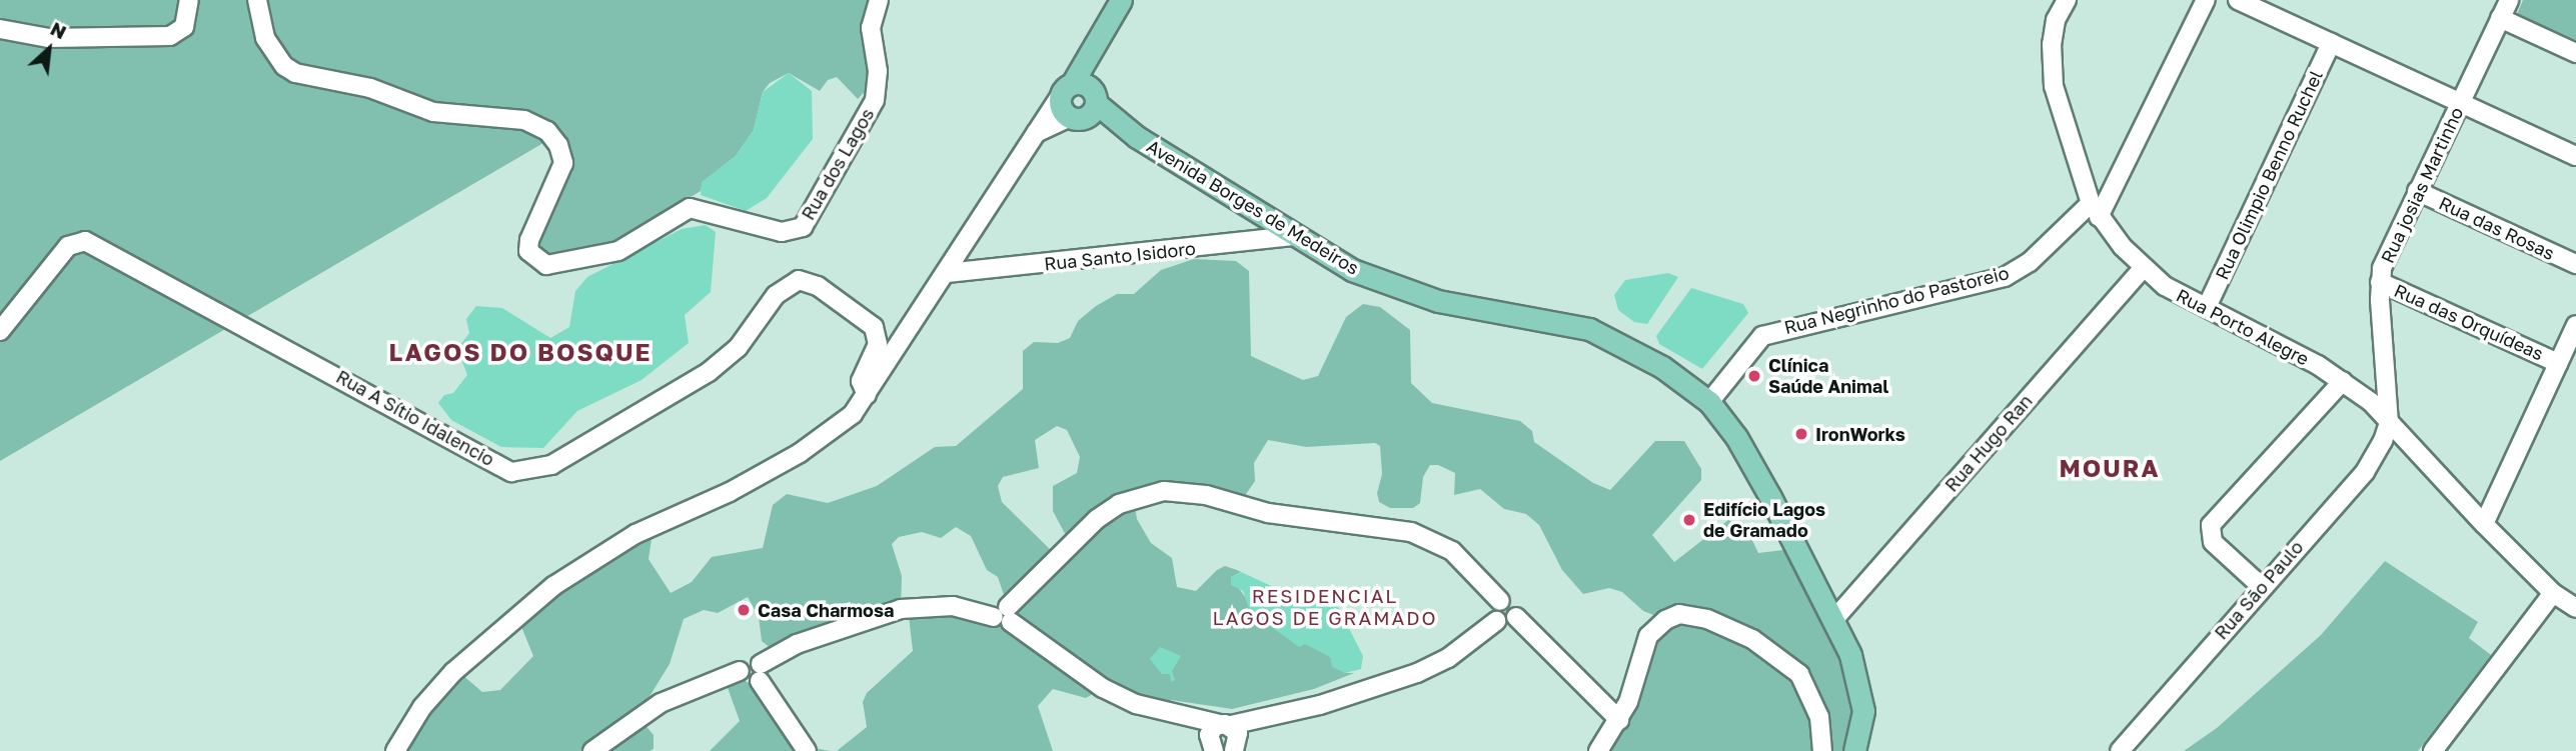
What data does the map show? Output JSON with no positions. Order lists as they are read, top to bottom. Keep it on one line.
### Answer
{"streets":{"main road":["Avenida Borges de Medeiros"],"street":["Rua dos Lagos","Rua Olimpio Benno Ruchel","Rua josias Martinho","Rua das Rosas","Rua Santo Isidoro","Rua Negrinho do Pastoreio","Rua das Orquídeas","Rua Porto Alegre","Rua A Sítio Idalencio","Rua Hugo Ran","Rua São Paulo"]},"crossings":[["Rua Olimpio Benno Ruchel","Rua Porto Alegre"],["Rua josias Martinho","Rua das Rosas"],["Rua josias Martinho","Rua das Orquídeas"],["Rua josias Martinho","Rua Porto Alegre"],["Rua josias Martinho","Rua São Paulo"],["Avenida Borges de Medeiros","Rua Santo Isidoro"],["Avenida Borges de Medeiros","Rua Negrinho do Pastoreio"],["Avenida Borges de Medeiros","Rua Hugo Ran"],["Rua Negrinho do Pastoreio","Rua Porto Alegre"],["Rua Porto Alegre","Rua Hugo Ran"],["Rua Porto Alegre","Rua São Paulo"]],"districts":["LAGOS DO BOSQUE","MOURA","RESIDENCIAL LAGOS DE GRAMADO"],"places":["Clínica Saúde Animal","IronWorks","Edifício Lagos de Gramado","Casa Charmosa"],"north":"top right"}
